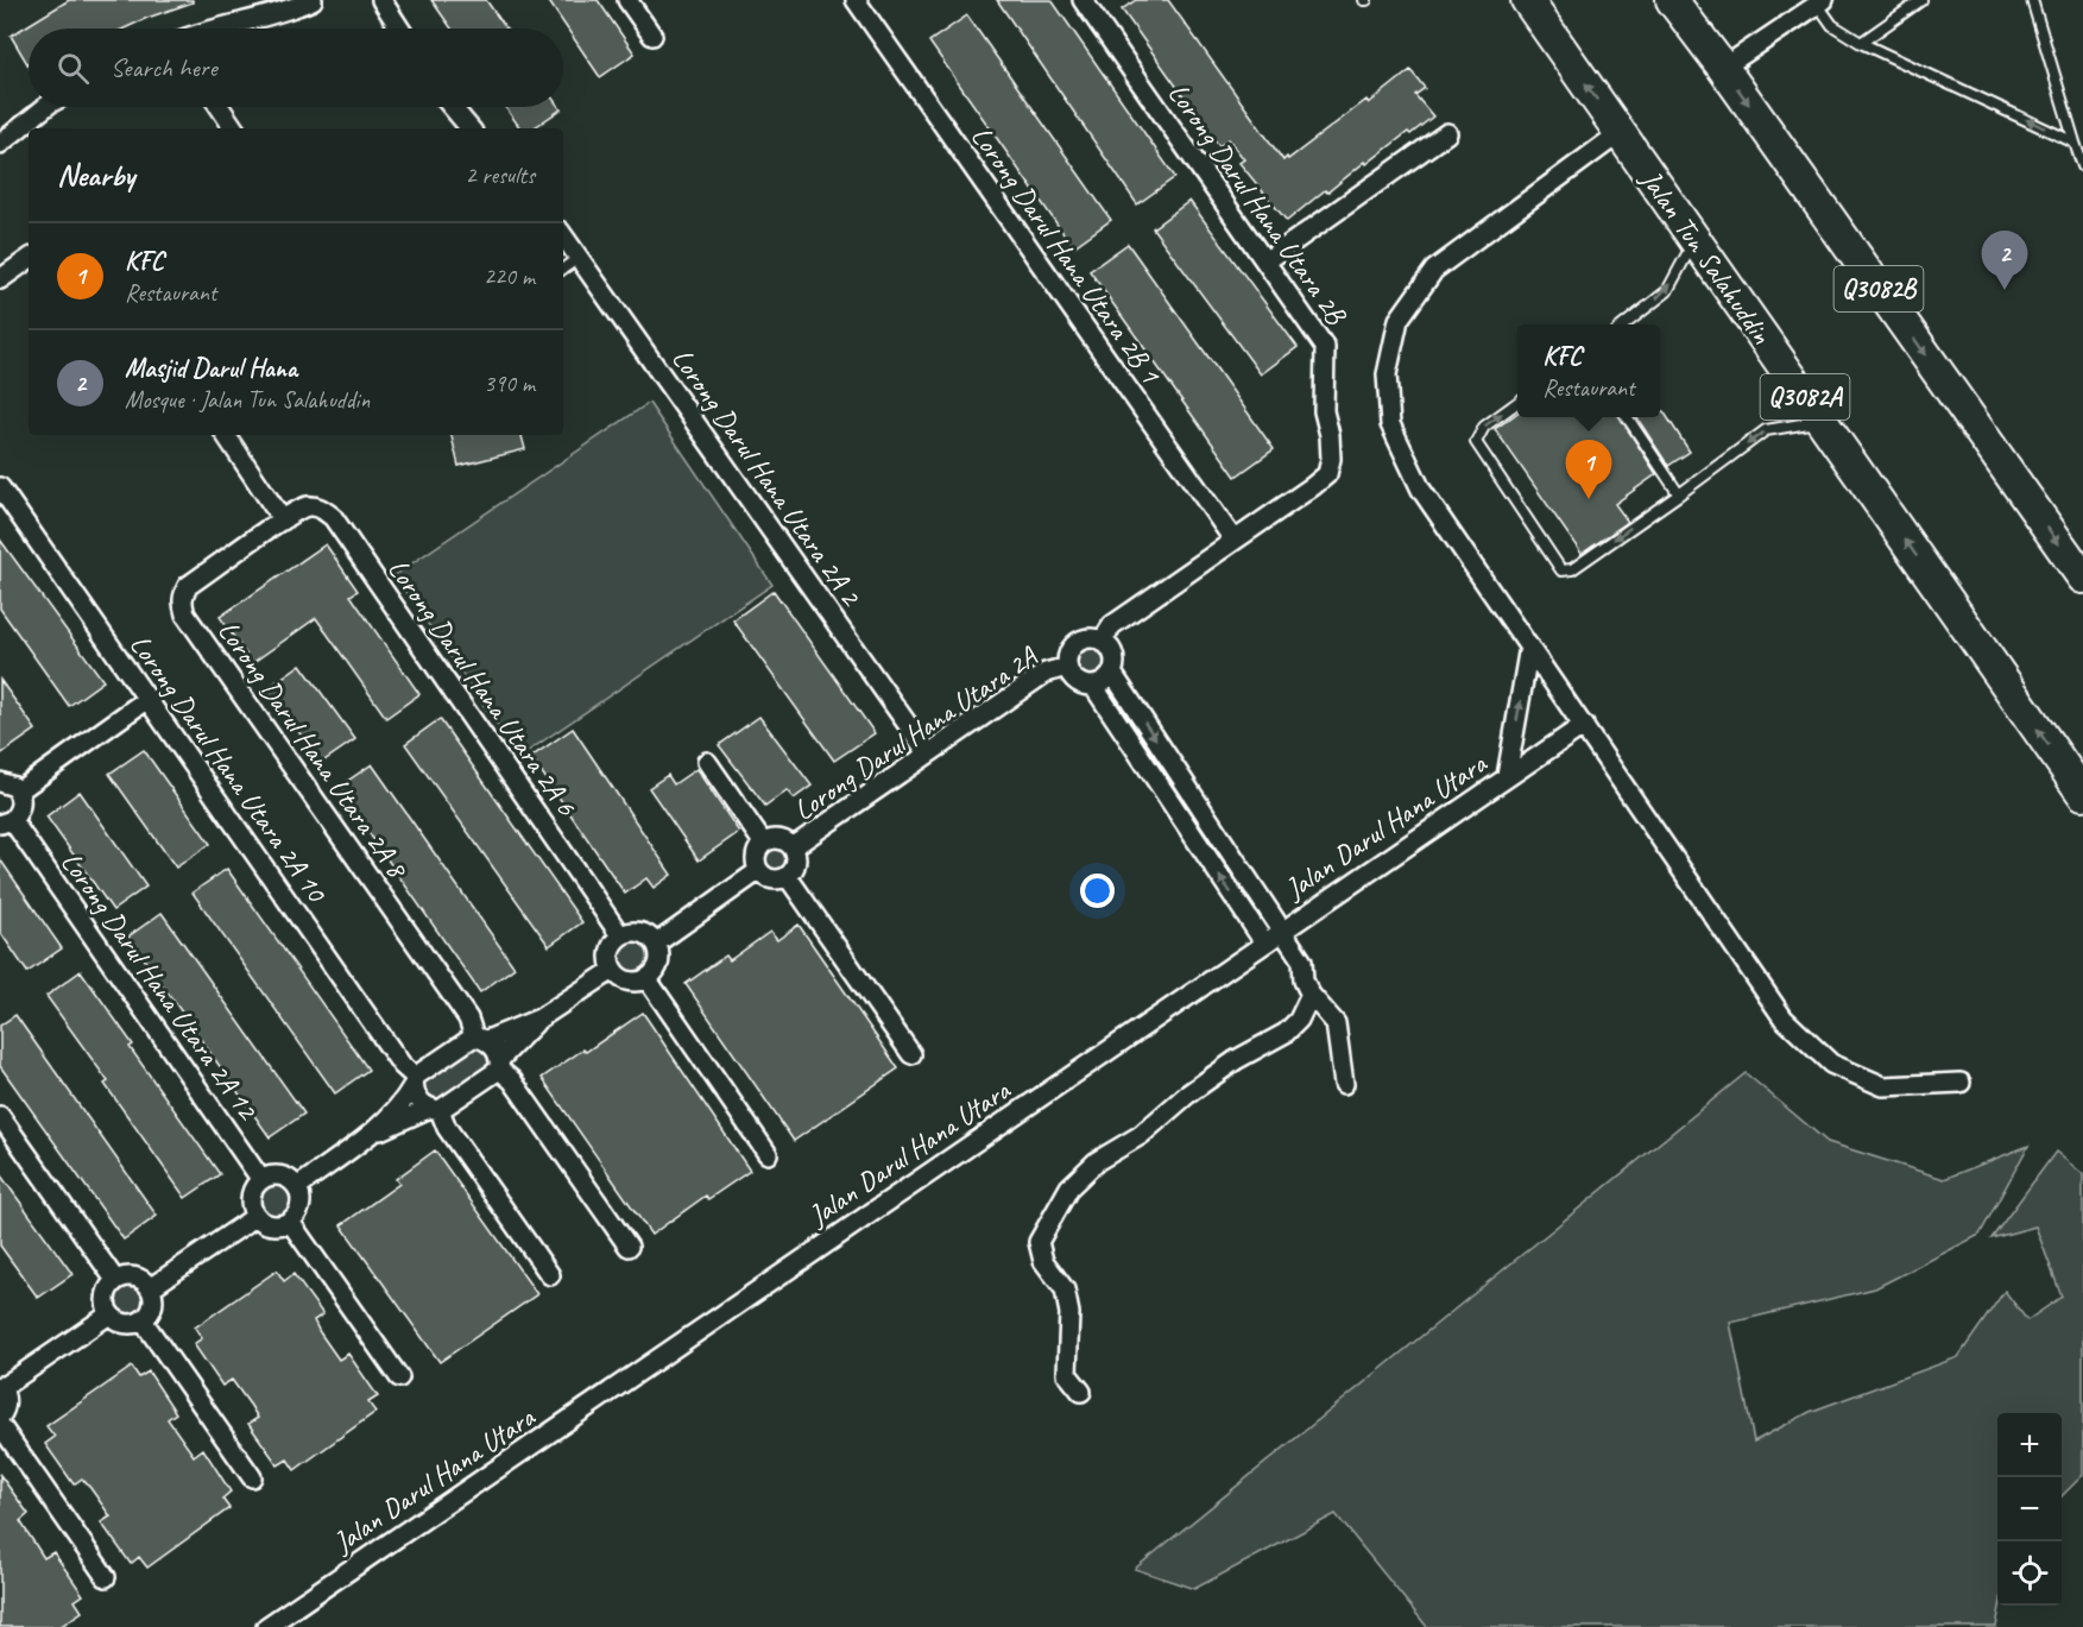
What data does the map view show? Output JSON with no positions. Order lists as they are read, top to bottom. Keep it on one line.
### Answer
{"streets":{"highway":["Jalan Tun Salahuddin","Q3082B","Q3082A"],"street":["Lorong Darul Hana Utara 2B","Lorong Darul Hana Utara 2B 1","Lorong Darul Hana Utara 2A 2","Lorong Darul Hana Utara 2A 6","Lorong Darul Hana Utara 2A","Lorong Darul Hana Utara 2A 8","Lorong Darul Hana Utara 2A 10","Jalan Darul Hana Utara","Lorong Darul Hana Utara 2A 12"]},"crossings":[["Lorong Darul Hana Utara 2B","Lorong Darul Hana Utara 2B 1"],["Lorong Darul Hana Utara 2B","Lorong Darul Hana Utara 2A"],["Lorong Darul Hana Utara 2A 2","Lorong Darul Hana Utara 2A"],["Lorong Darul Hana Utara 2A 6","Lorong Darul Hana Utara 2A 8"]],"page":{"search":"Search here","heading":["Nearby","2 results"],"list":[{"mark":"1","name":"KFC","note":"Restaurant","value":"220 m"},{"mark":"2","name":"Masjid Darul Hana","note":"Mosque · Jalan Tun Salahuddin","value":"390 m"}],"pins":["2","1"],"popup":["KFC","Restaurant"],"map_buttons":["+","−"]}}
